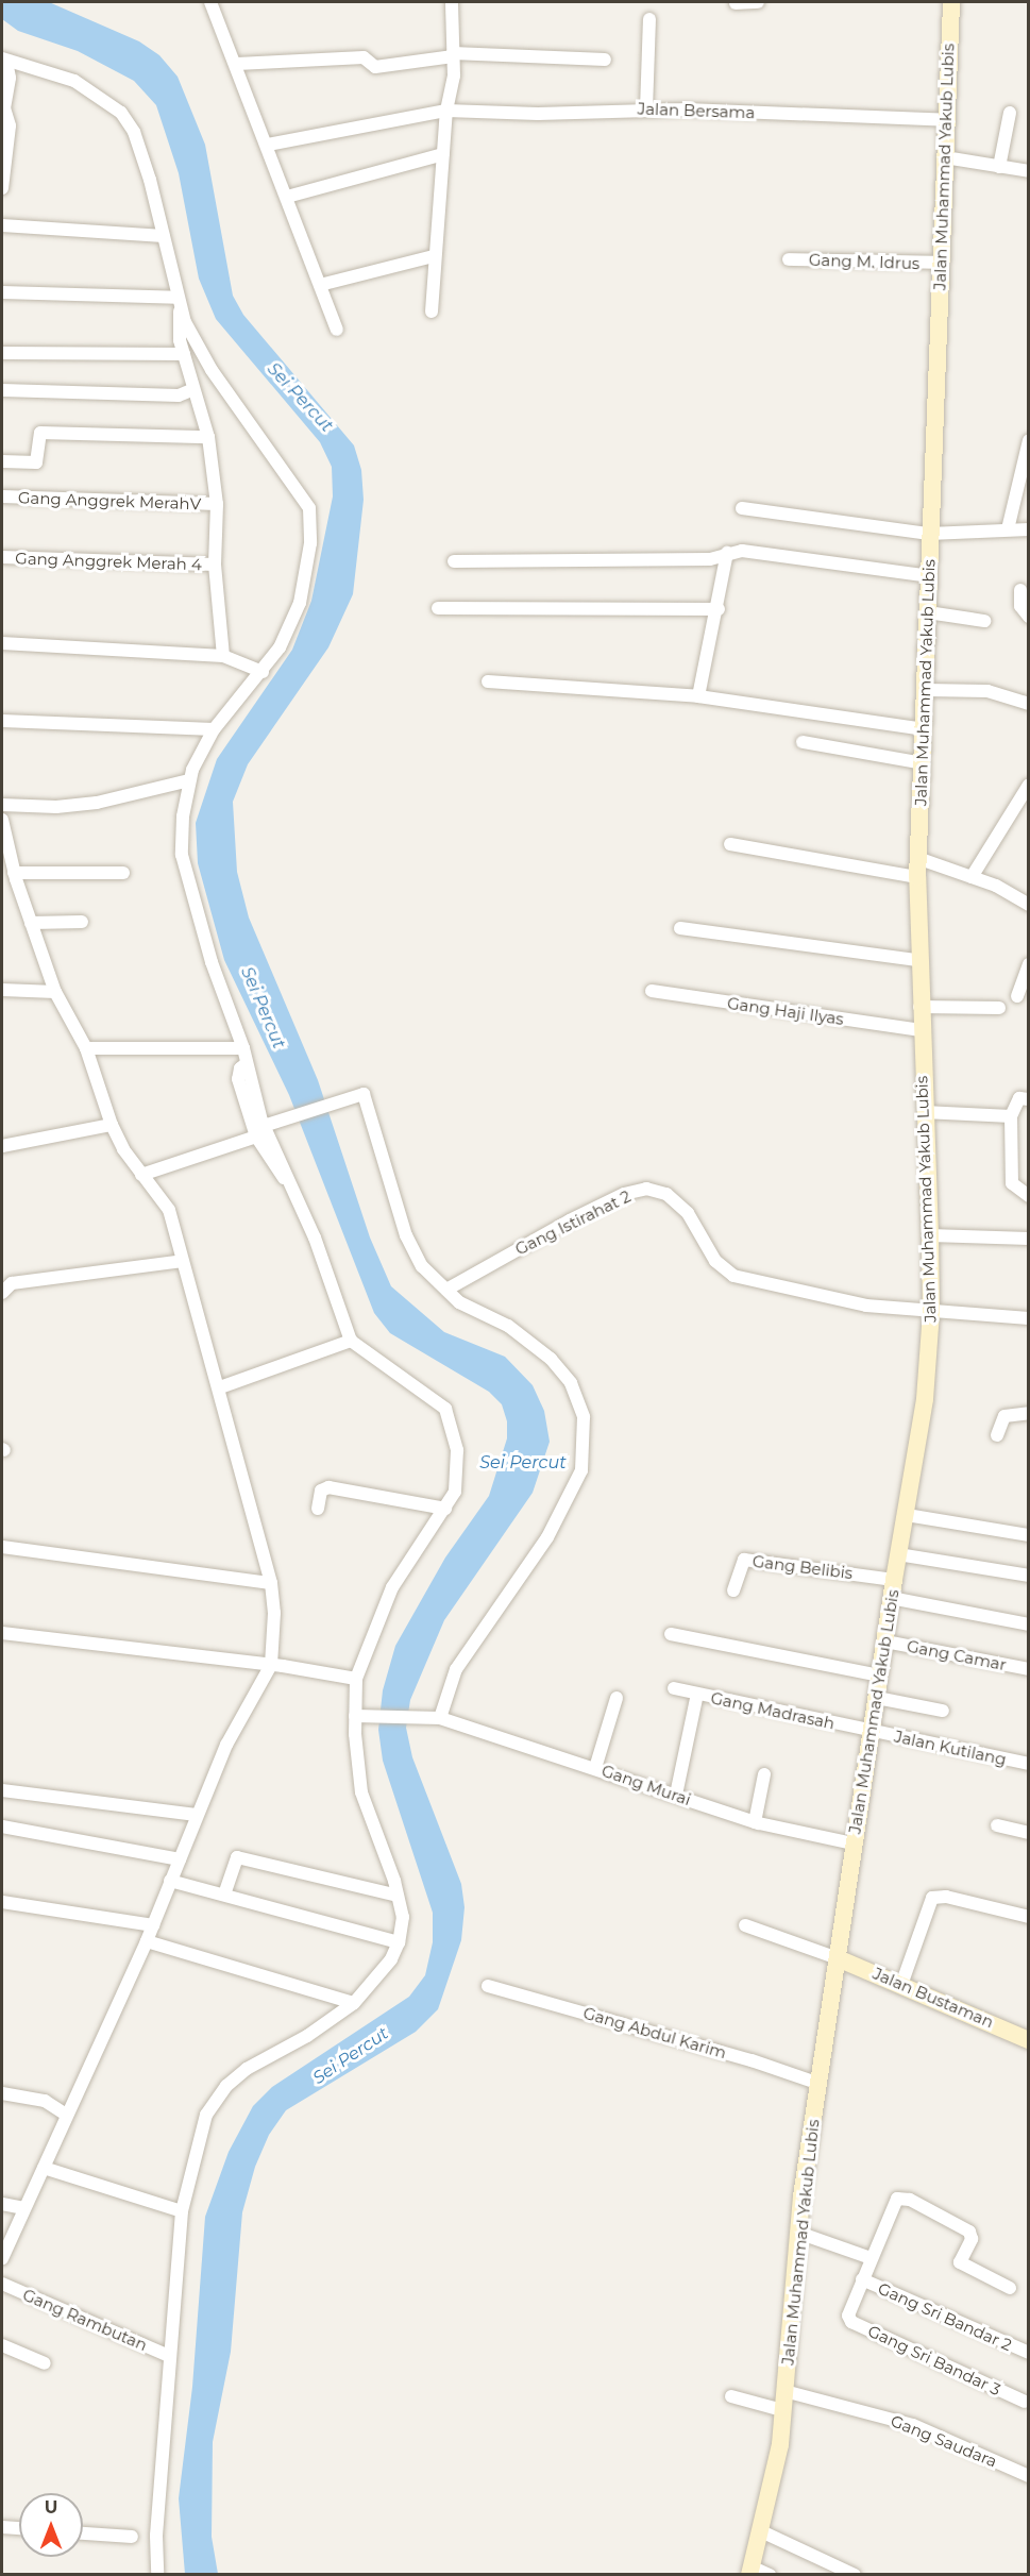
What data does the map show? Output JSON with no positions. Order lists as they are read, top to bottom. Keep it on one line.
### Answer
{"streets":{"main road":["Jalan Muhammad Yakub Lubis","Jalan Bustaman"],"street":["Jalan Bersama","Gang M. Idrus","Gang Anggrek MerahV","Gang Anggrek Merah 4","Gang Haji Ilyas","Gang Istirahat 2","Gang Belibis","Gang Camar","Gang Madrasah","Jalan Kutilang","Gang Murai","Gang Abdul Karim","Gang Sri Bandar 2","Gang Rambutan","Gang Sri Bandar 3","Gang Saudara"]},"crossings":[["Jalan Bersama","Jalan Muhammad Yakub Lubis"],["Jalan Muhammad Yakub Lubis","Gang M. Idrus"],["Jalan Muhammad Yakub Lubis","Gang Haji Ilyas"],["Jalan Muhammad Yakub Lubis","Gang Istirahat 2"],["Jalan Muhammad Yakub Lubis","Gang Belibis"],["Jalan Muhammad Yakub Lubis","Gang Camar"],["Jalan Muhammad Yakub Lubis","Gang Madrasah"],["Jalan Muhammad Yakub Lubis","Jalan Kutilang"],["Jalan Muhammad Yakub Lubis","Gang Murai"],["Jalan Muhammad Yakub Lubis","Jalan Bustaman"],["Jalan Muhammad Yakub Lubis","Gang Abdul Karim"],["Jalan Muhammad Yakub Lubis","Gang Saudara"],["Gang Madrasah","Jalan Kutilang"],["Gang Sri Bandar 2","Gang Sri Bandar 3"]],"water":["Sei Percut"],"north":"top"}
